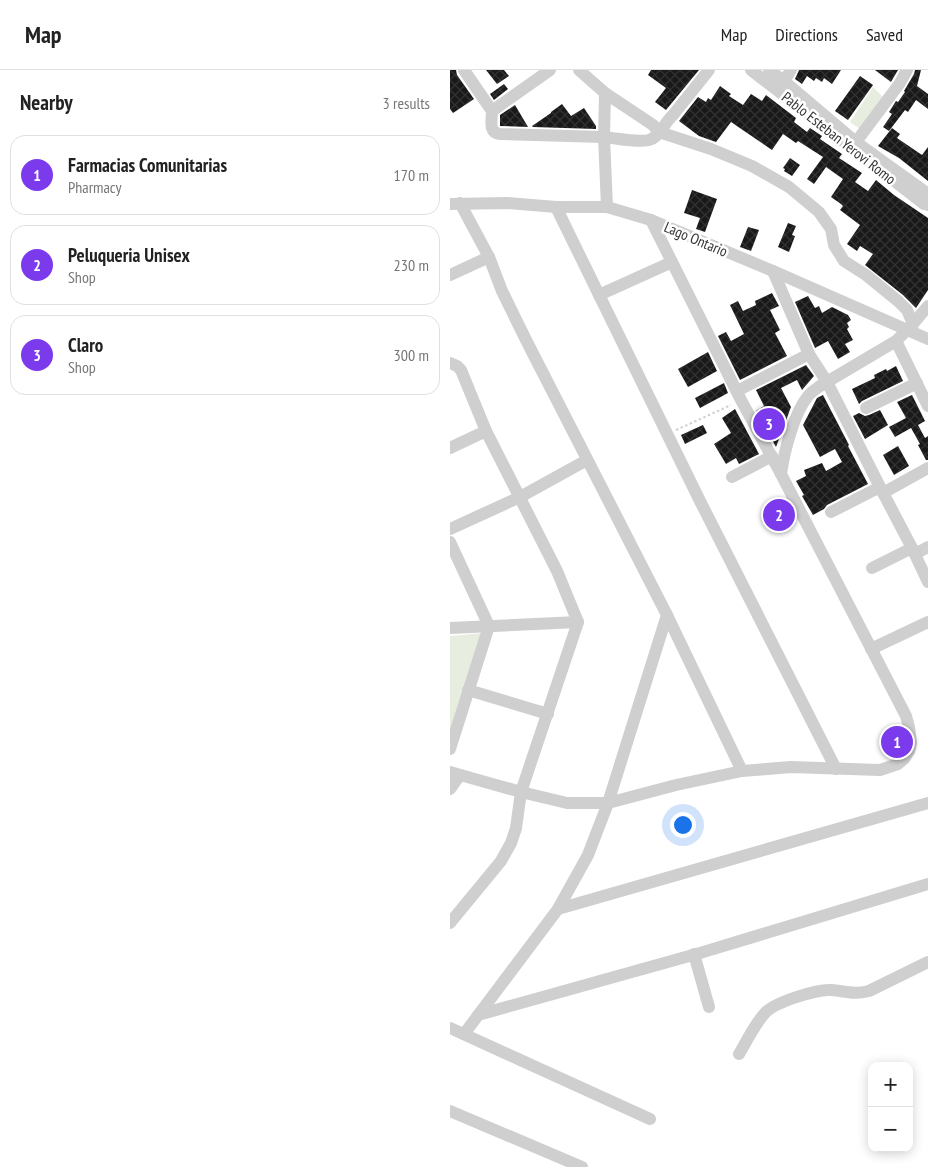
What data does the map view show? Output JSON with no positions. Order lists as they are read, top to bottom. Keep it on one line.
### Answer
{"streets":{"street":["Pablo Esteban Yerovi Romo","Lago Ontario"]},"page":{"header":"Map","nav":["Map","Directions","Saved"],"heading":["Nearby","3 results"],"list":[{"mark":"1","name":"Farmacias Comunitarias","note":"Pharmacy","value":"170 m"},{"mark":"2","name":"Peluqueria Unisex","note":"Shop","value":"230 m"},{"mark":"3","name":"Claro","note":"Shop","value":"300 m"}],"pins":["3","2","1"],"map_buttons":["+","−"]}}
